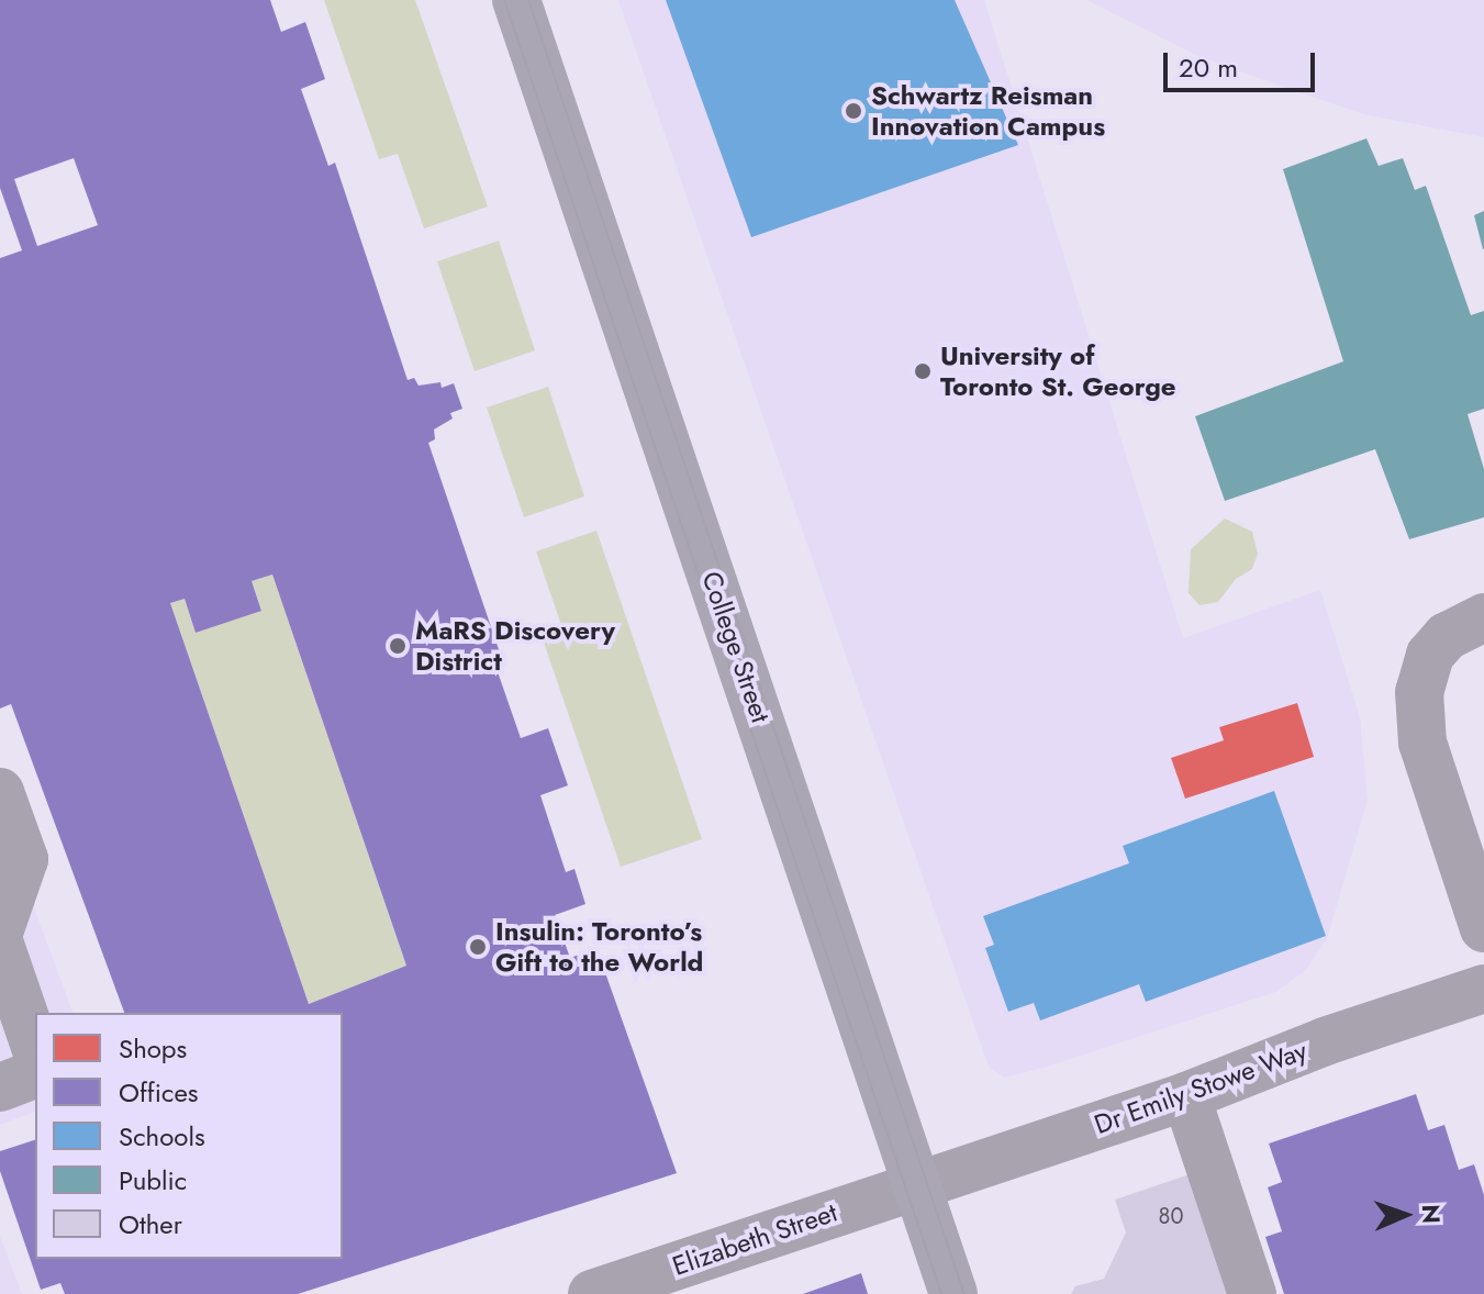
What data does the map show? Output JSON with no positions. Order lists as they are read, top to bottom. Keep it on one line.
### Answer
{"streets":{"main road":["College Street"],"street":["Dr Emily Stowe Way","Elizabeth Street"]},"crossings":[["College Street","Dr Emily Stowe Way"],["College Street","Elizabeth Street"],["Dr Emily Stowe Way","Elizabeth Street"]],"places":["Schwartz Reisman Innovation Campus","University of Toronto St. George","MaRS Discovery District","Insulin: Toronto’s Gift to the World"],"house_numbers":["80"],"legend":["Shops","Offices","Schools","Public","Other"],"scale_bar":"20 m","north":"right"}
